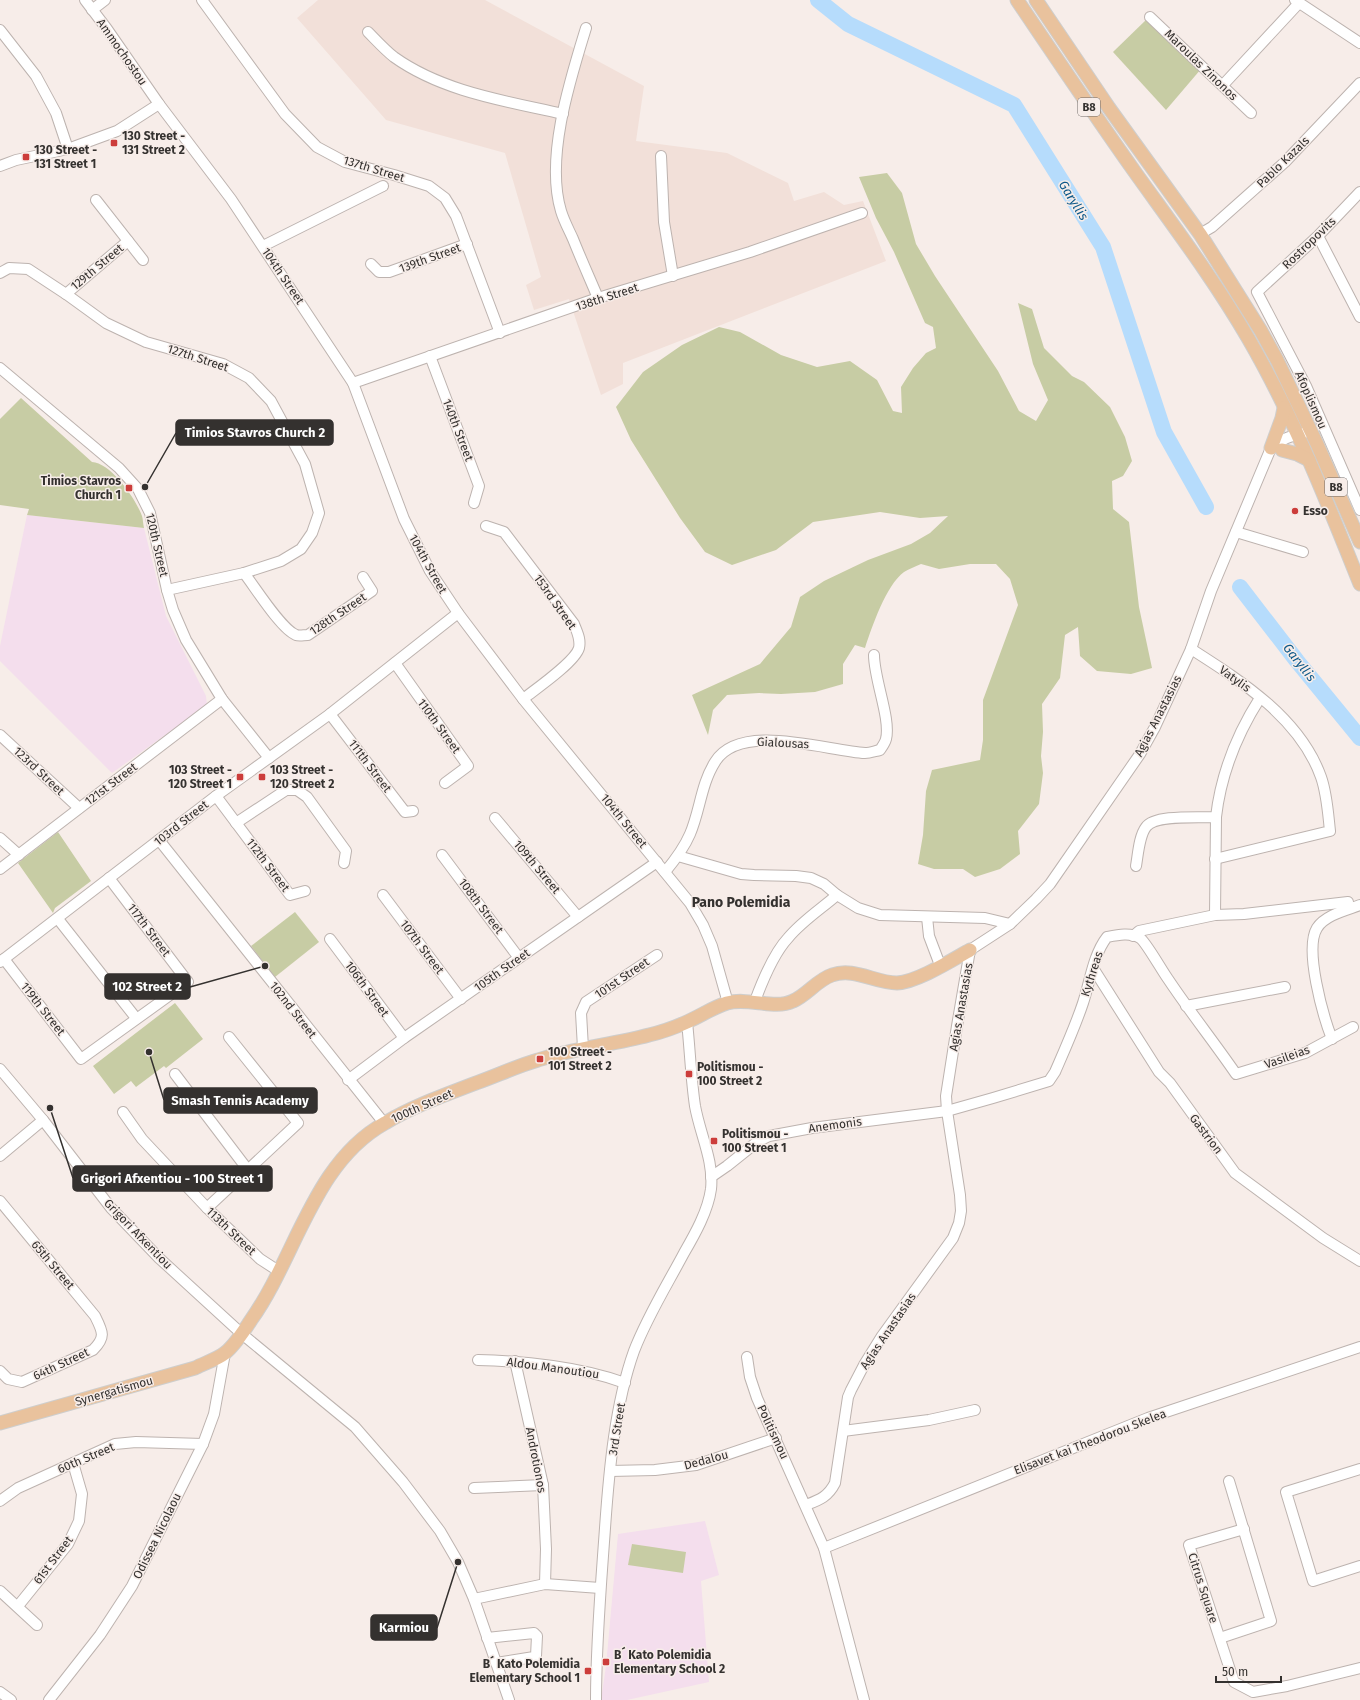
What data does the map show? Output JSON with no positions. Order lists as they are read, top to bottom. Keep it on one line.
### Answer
{"streets":{"main road":["B8","Agias Anastasias","100th Street","Synergatismou"],"street":["Ammochostou","Maroulas Zinonos","Pablo Kazals","137th Street","Rostropovits","139th Street","129th Street","104th Street","138th Street","127th Street","Afoplismou","140th Street","120th Street","153rd Street","128th Street","Vatylis","110th Street","Gialousas","111th Street","123rd Street","121st Street","103rd Street","112th Street","109th Street","108th Street","117th Street","107th Street","105th Street","Kythreas","101st Street","106th Street","119th Street","102nd Street","Vasileias","Anemonis","Gastrion","113th Street","Grigori Afxentiou","65th Street","64th Street","Aldou Manoutiou","3rd Street","Politismou","Elisavet kai Theodorou Skelea","60th Street","Androtionos","Dedalou","Odissea Nicolaou","61st Street","Citrus Square"]},"crossings":[["Ammochostou","104th Street"],["B8","Pablo Kazals"],["137th Street","139th Street"],["137th Street","138th Street"],["Rostropovits","Afoplismou"],["129th Street","127th Street"],["104th Street","138th Street"],["104th Street","153rd Street"],["104th Street","Agias Anastasias"],["104th Street","Gialousas"],["104th Street","103rd Street"],["104th Street","105th Street"],["104th Street","100th Street"],["138th Street","140th Street"],["127th Street","120th Street"],["127th Street","128th Street"],["120th Street","121st Street"],["120th Street","103rd Street"],["Vatylis","Agias Anastasias"],["Agias Anastasias","Kythreas"],["Agias Anastasias","100th Street"],["Agias Anastasias","Anemonis"],["Agias Anastasias","Politismou"],["110th Street","103rd Street"],["111th Street","103rd Street"],["123rd Street","121st Street"],["103rd Street","112th Street"],["103rd Street","117th Street"],["103rd Street","119th Street"],["103rd Street","102nd Street"],["109th Street","105th Street"],["108th Street","105th Street"],["117th Street","119th Street"],["107th Street","105th Street"],["105th Street","106th Street"],["105th Street","102nd Street"],["Kythreas","Anemonis"],["Kythreas","Gastrion"],["101st Street","100th Street"],["102nd Street","100th Street"],["100th Street","113th Street"],["100th Street","Grigori Afxentiou"],["100th Street","Synergatismou"],["100th Street","Odissea Nicolaou"],["Anemonis","3rd Street"],["65th Street","64th Street"],["Aldou Manoutiou","3rd Street"],["Aldou Manoutiou","Androtionos"],["Synergatismou","Odissea Nicolaou"],["3rd Street","Dedalou"],["Politismou","Dedalou"],["60th Street","Odissea Nicolaou"],["60th Street","61st Street"]],"districts":["Pano Polemidia"],"water":["Garyllis"],"places":{"transit":["130 Street - 131 Street 2","130 Street - 131 Street 1","Timios Stavros Church 1","103 Street - 120 Street 1","103 Street - 120 Street 2","100 Street - 101 Street 2","Politismou - 100 Street 2","Politismou - 100 Street 1","B´ Kato Polemidia Elementary School 2","B´ Kato Polemidia Elementary School 1"],"other":["Timios Stavros Church 2","Esso","102 Street 2","Smash Tennis Academy","Grigori Afxentiou - 100 Street 1","Karmiou"]},"scale_bar":"50 m"}
